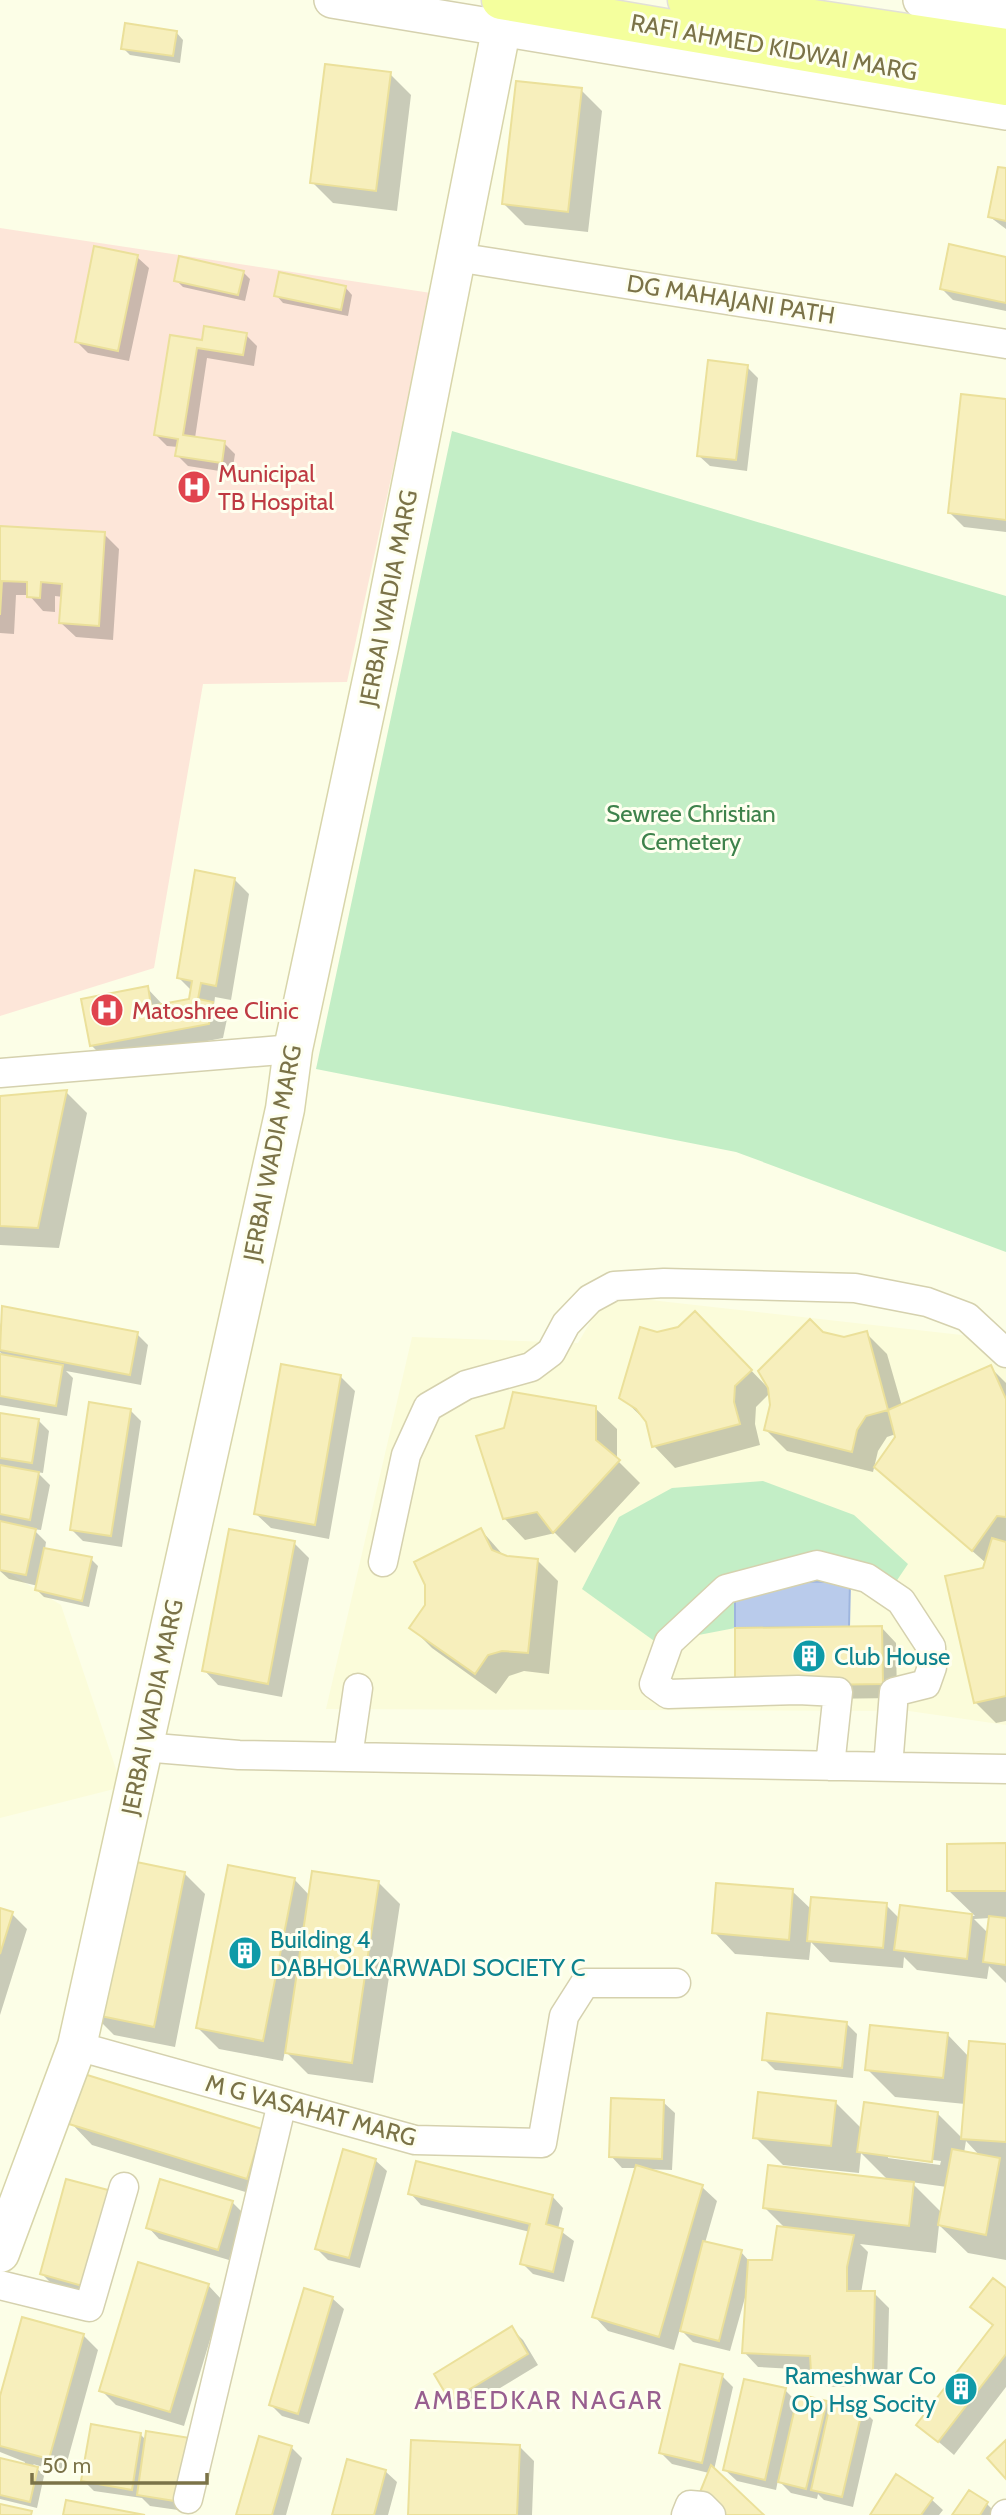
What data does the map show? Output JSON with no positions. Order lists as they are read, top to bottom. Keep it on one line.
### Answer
{"streets":{"main road":["RAFI AHMED KIDWAI MARG","JERBAI WADIA MARG"],"street":["DG MAHAJANI PATH","M G VASAHAT MARG"]},"crossings":[["RAFI AHMED KIDWAI MARG","JERBAI WADIA MARG"],["DG MAHAJANI PATH","JERBAI WADIA MARG"],["JERBAI WADIA MARG","M G VASAHAT MARG"]],"districts":["AMBEDKAR NAGAR"],"parks":["Sewree Christian Cemetery"],"places":{"hospital":["Municipal TB Hospital","Matoshree Clinic"],"building":["Club House","Building 4 DABHOLKARWADI SOCIETY C","Rameshwar Co Op Hsg Socity"]},"scale_bar":"50 m"}
